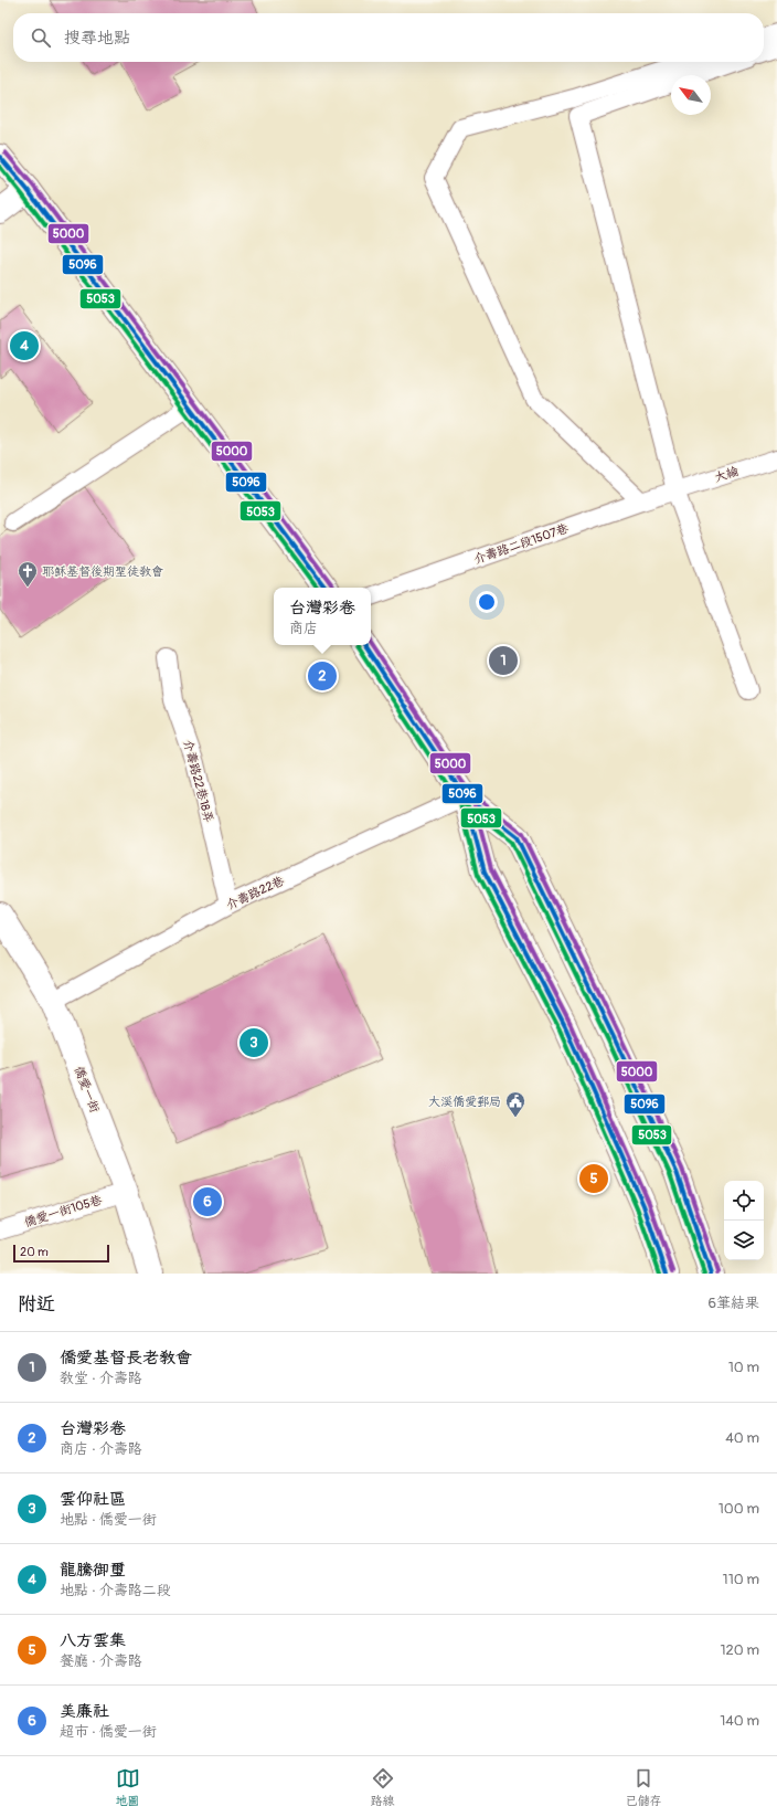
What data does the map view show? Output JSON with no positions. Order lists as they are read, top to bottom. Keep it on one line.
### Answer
{"streets":{"main road":["僑愛一街"],"lane":["大綸","介壽路二段1507巷","介壽路22巷18弄","介壽路22巷","僑愛一街105巷"]},"crossings":[["大綸","介壽路二段1507巷"],["介壽路22巷18弄","介壽路22巷"],["介壽路22巷","僑愛一街"],["僑愛一街","僑愛一街105巷"]],"places":{"church":["耶穌基督後期聖徒教會"],"public building":["大溪僑愛郵局"]},"lines":["transit line 5000","transit line 5096","transit line 5053"],"scale_bar":"20 m","north":"top left","page":{"search":"搜尋地點","pins":["4","1","2","3","5","6"],"popup":["台灣彩卷","商店"],"scale":"20 m","heading":["附近","6筆結果"],"list":[{"mark":"1","name":"僑愛基督長老教會","note":"教堂 · 介壽路","value":"10 m"},{"mark":"2","name":"台灣彩卷","note":"商店 · 介壽路","value":"40 m"},{"mark":"3","name":"雲仰社區","note":"地點 · 僑愛一街","value":"100 m"},{"mark":"4","name":"龍騰御璽","note":"地點 · 介壽路二段","value":"110 m"},{"mark":"5","name":"八方雲集","note":"餐廳 · 介壽路","value":"120 m"},{"mark":"6","name":"美廉社","note":"超市 · 僑愛一街","value":"140 m"}],"nav":["地圖","路線","已儲存"]}}
